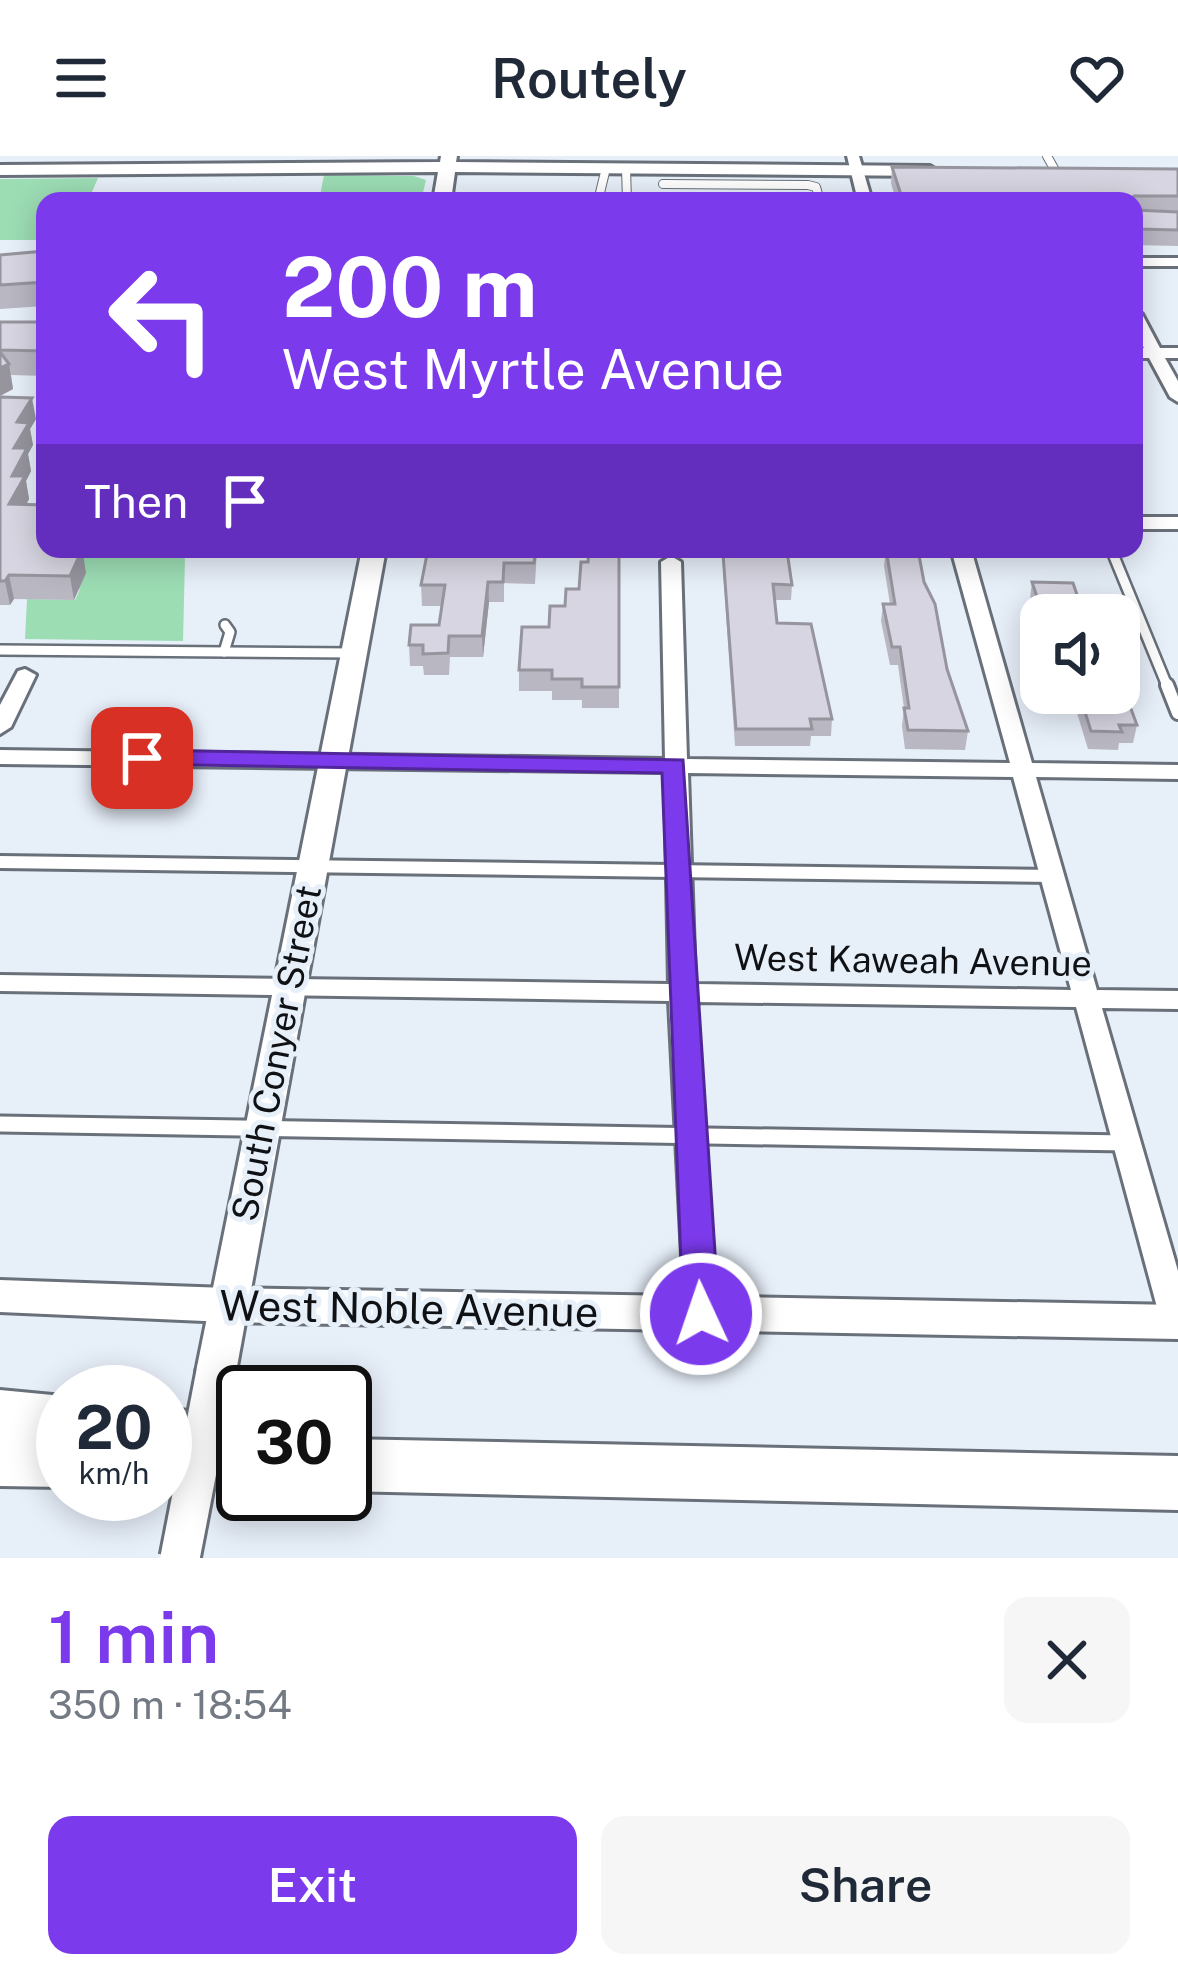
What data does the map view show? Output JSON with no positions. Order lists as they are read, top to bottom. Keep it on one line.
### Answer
{"streets":{"main road":["West Noble Avenue"],"street":["West Kaweah Avenue","South Conyer Street"]},"crossings":[["West Kaweah Avenue","South Conyer Street"],["South Conyer Street","West Noble Avenue"]],"page":{"header":"Routely","turn":["200 m","West Myrtle Avenue"],"then":"Then","speed":"20 km/h","limit":"30","heading":["1 min","350 m · 18:54"],"buttons":["Exit","Share"]}}
